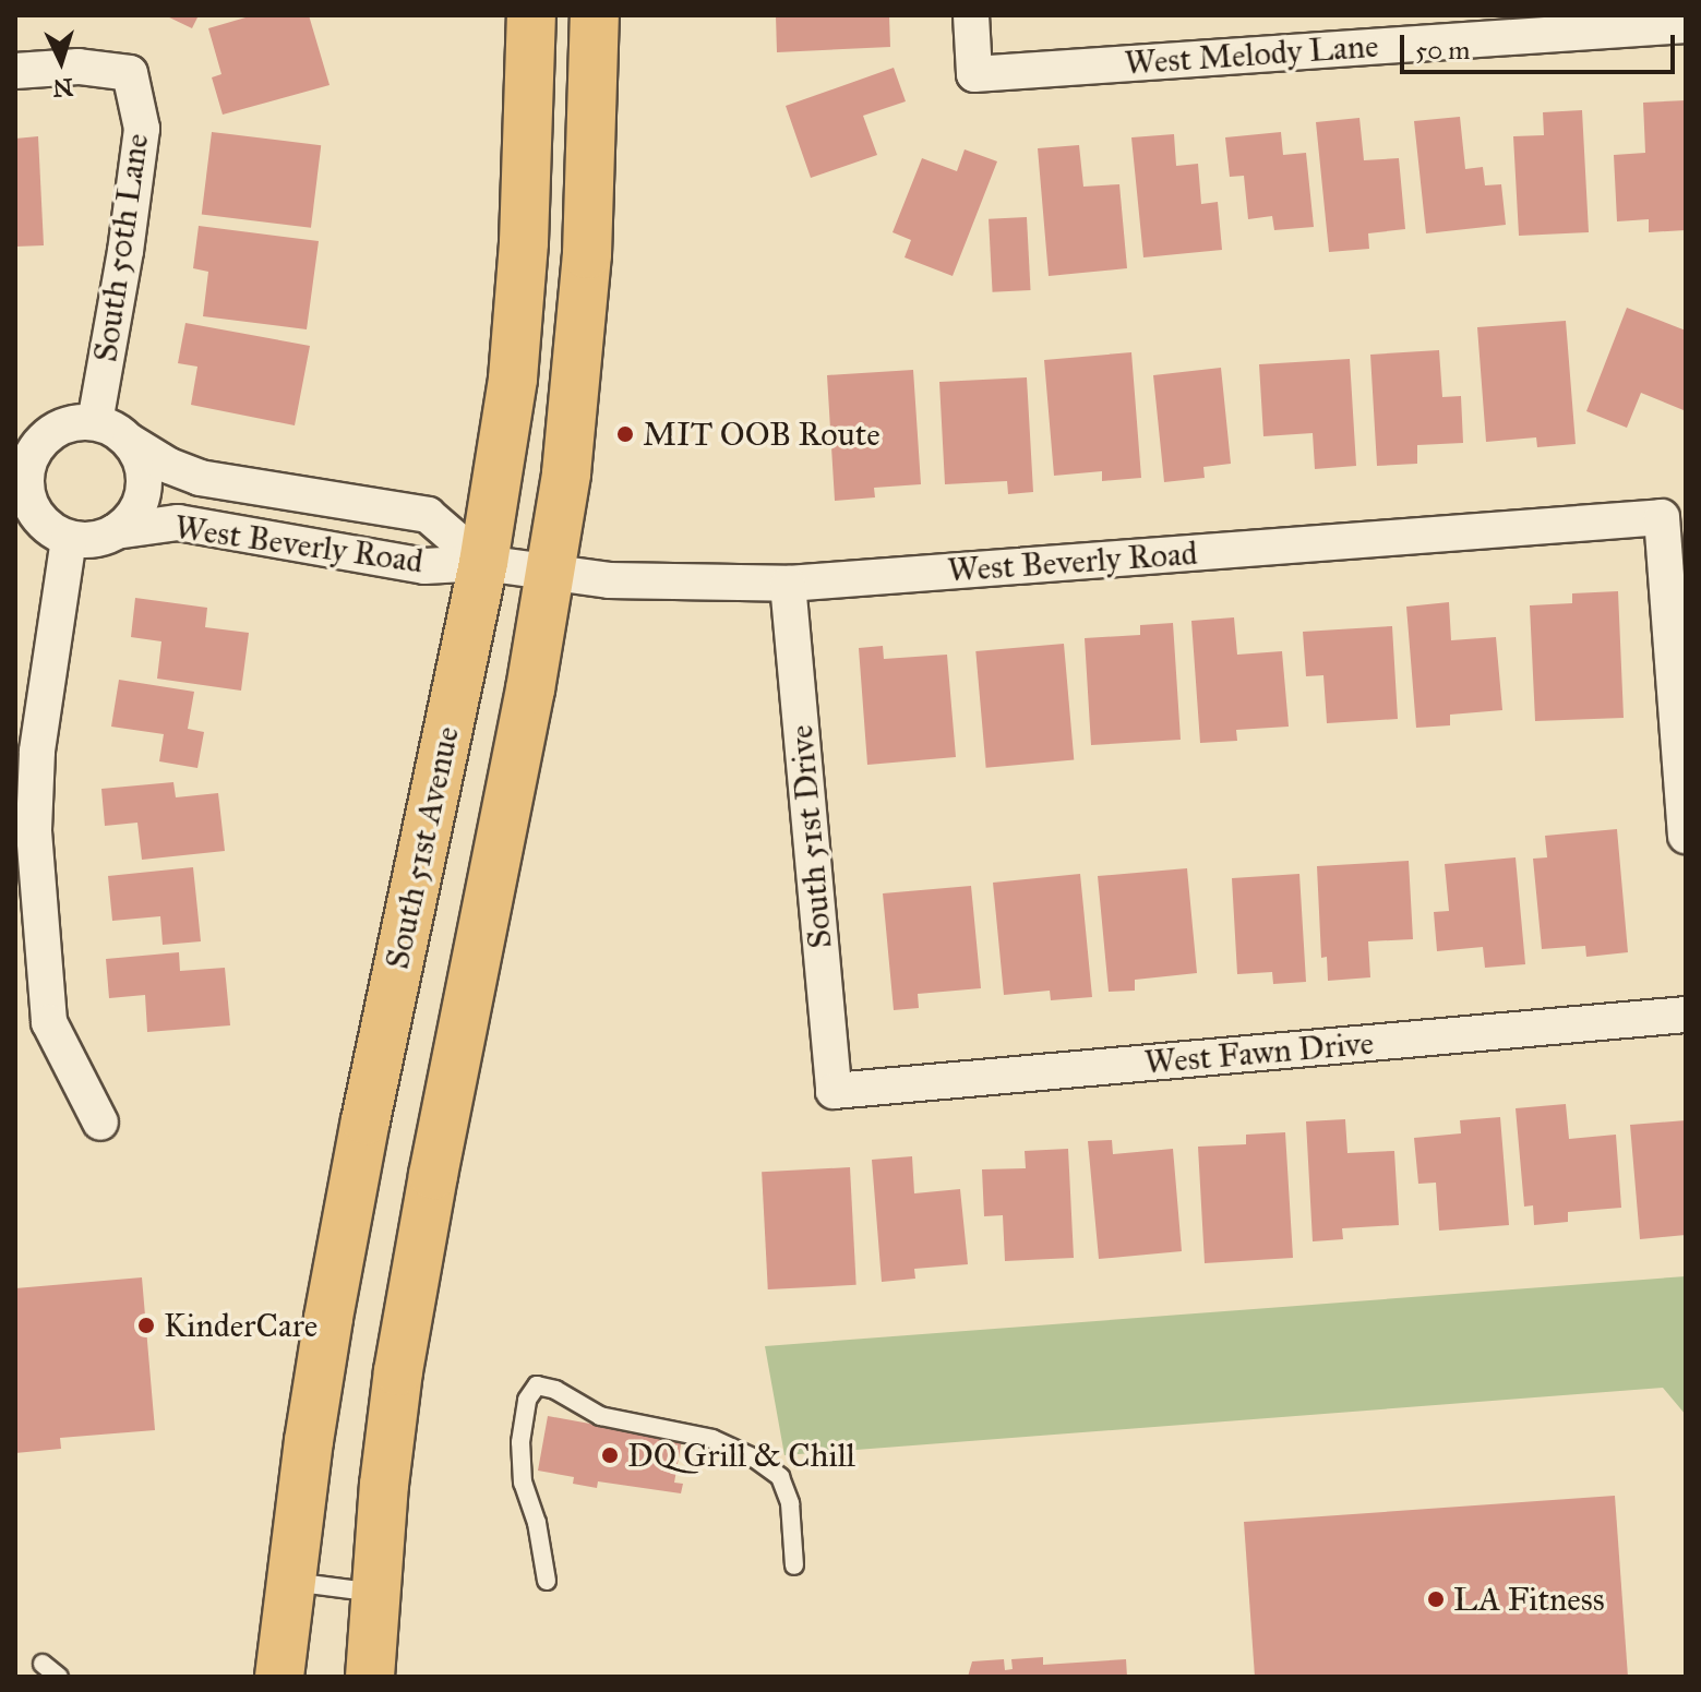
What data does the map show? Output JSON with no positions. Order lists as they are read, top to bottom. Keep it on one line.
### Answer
{"streets":{"main road":["South 51st Avenue"],"street":["West Melody Lane","South 50th Lane","West Beverly Road","South 51st Drive","West Fawn Drive"]},"crossings":[["South 50th Lane","West Beverly Road"],["West Beverly Road","South 51st Drive"],["West Beverly Road","South 51st Avenue"],["South 51st Drive","West Fawn Drive"]],"places":["MIT OOB Route","KinderCare","DQ Grill & Chill","LA Fitness"],"scale_bar":"50 m","north":"bottom"}
